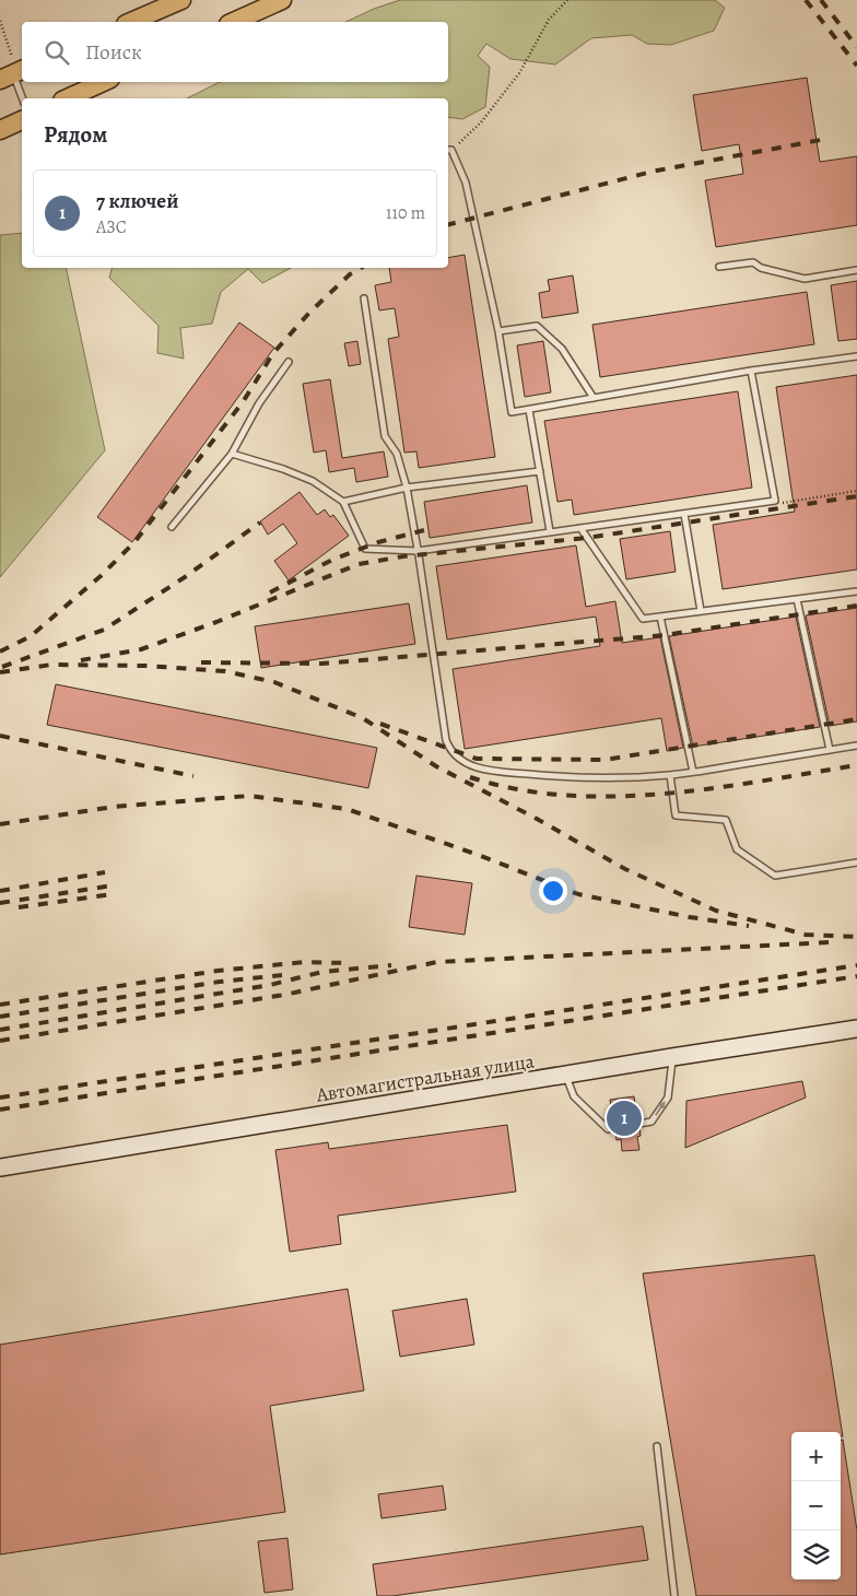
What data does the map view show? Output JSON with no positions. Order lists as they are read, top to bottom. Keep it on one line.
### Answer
{"streets":{"main road":["Автомагистральная улица"]},"page":{"search":"Поиск","heading":"Рядом","list":[{"mark":"1","name":"7 ключей","note":"АЗС","value":"110 m"}],"pins":"1","map_buttons":["+","−"]}}
